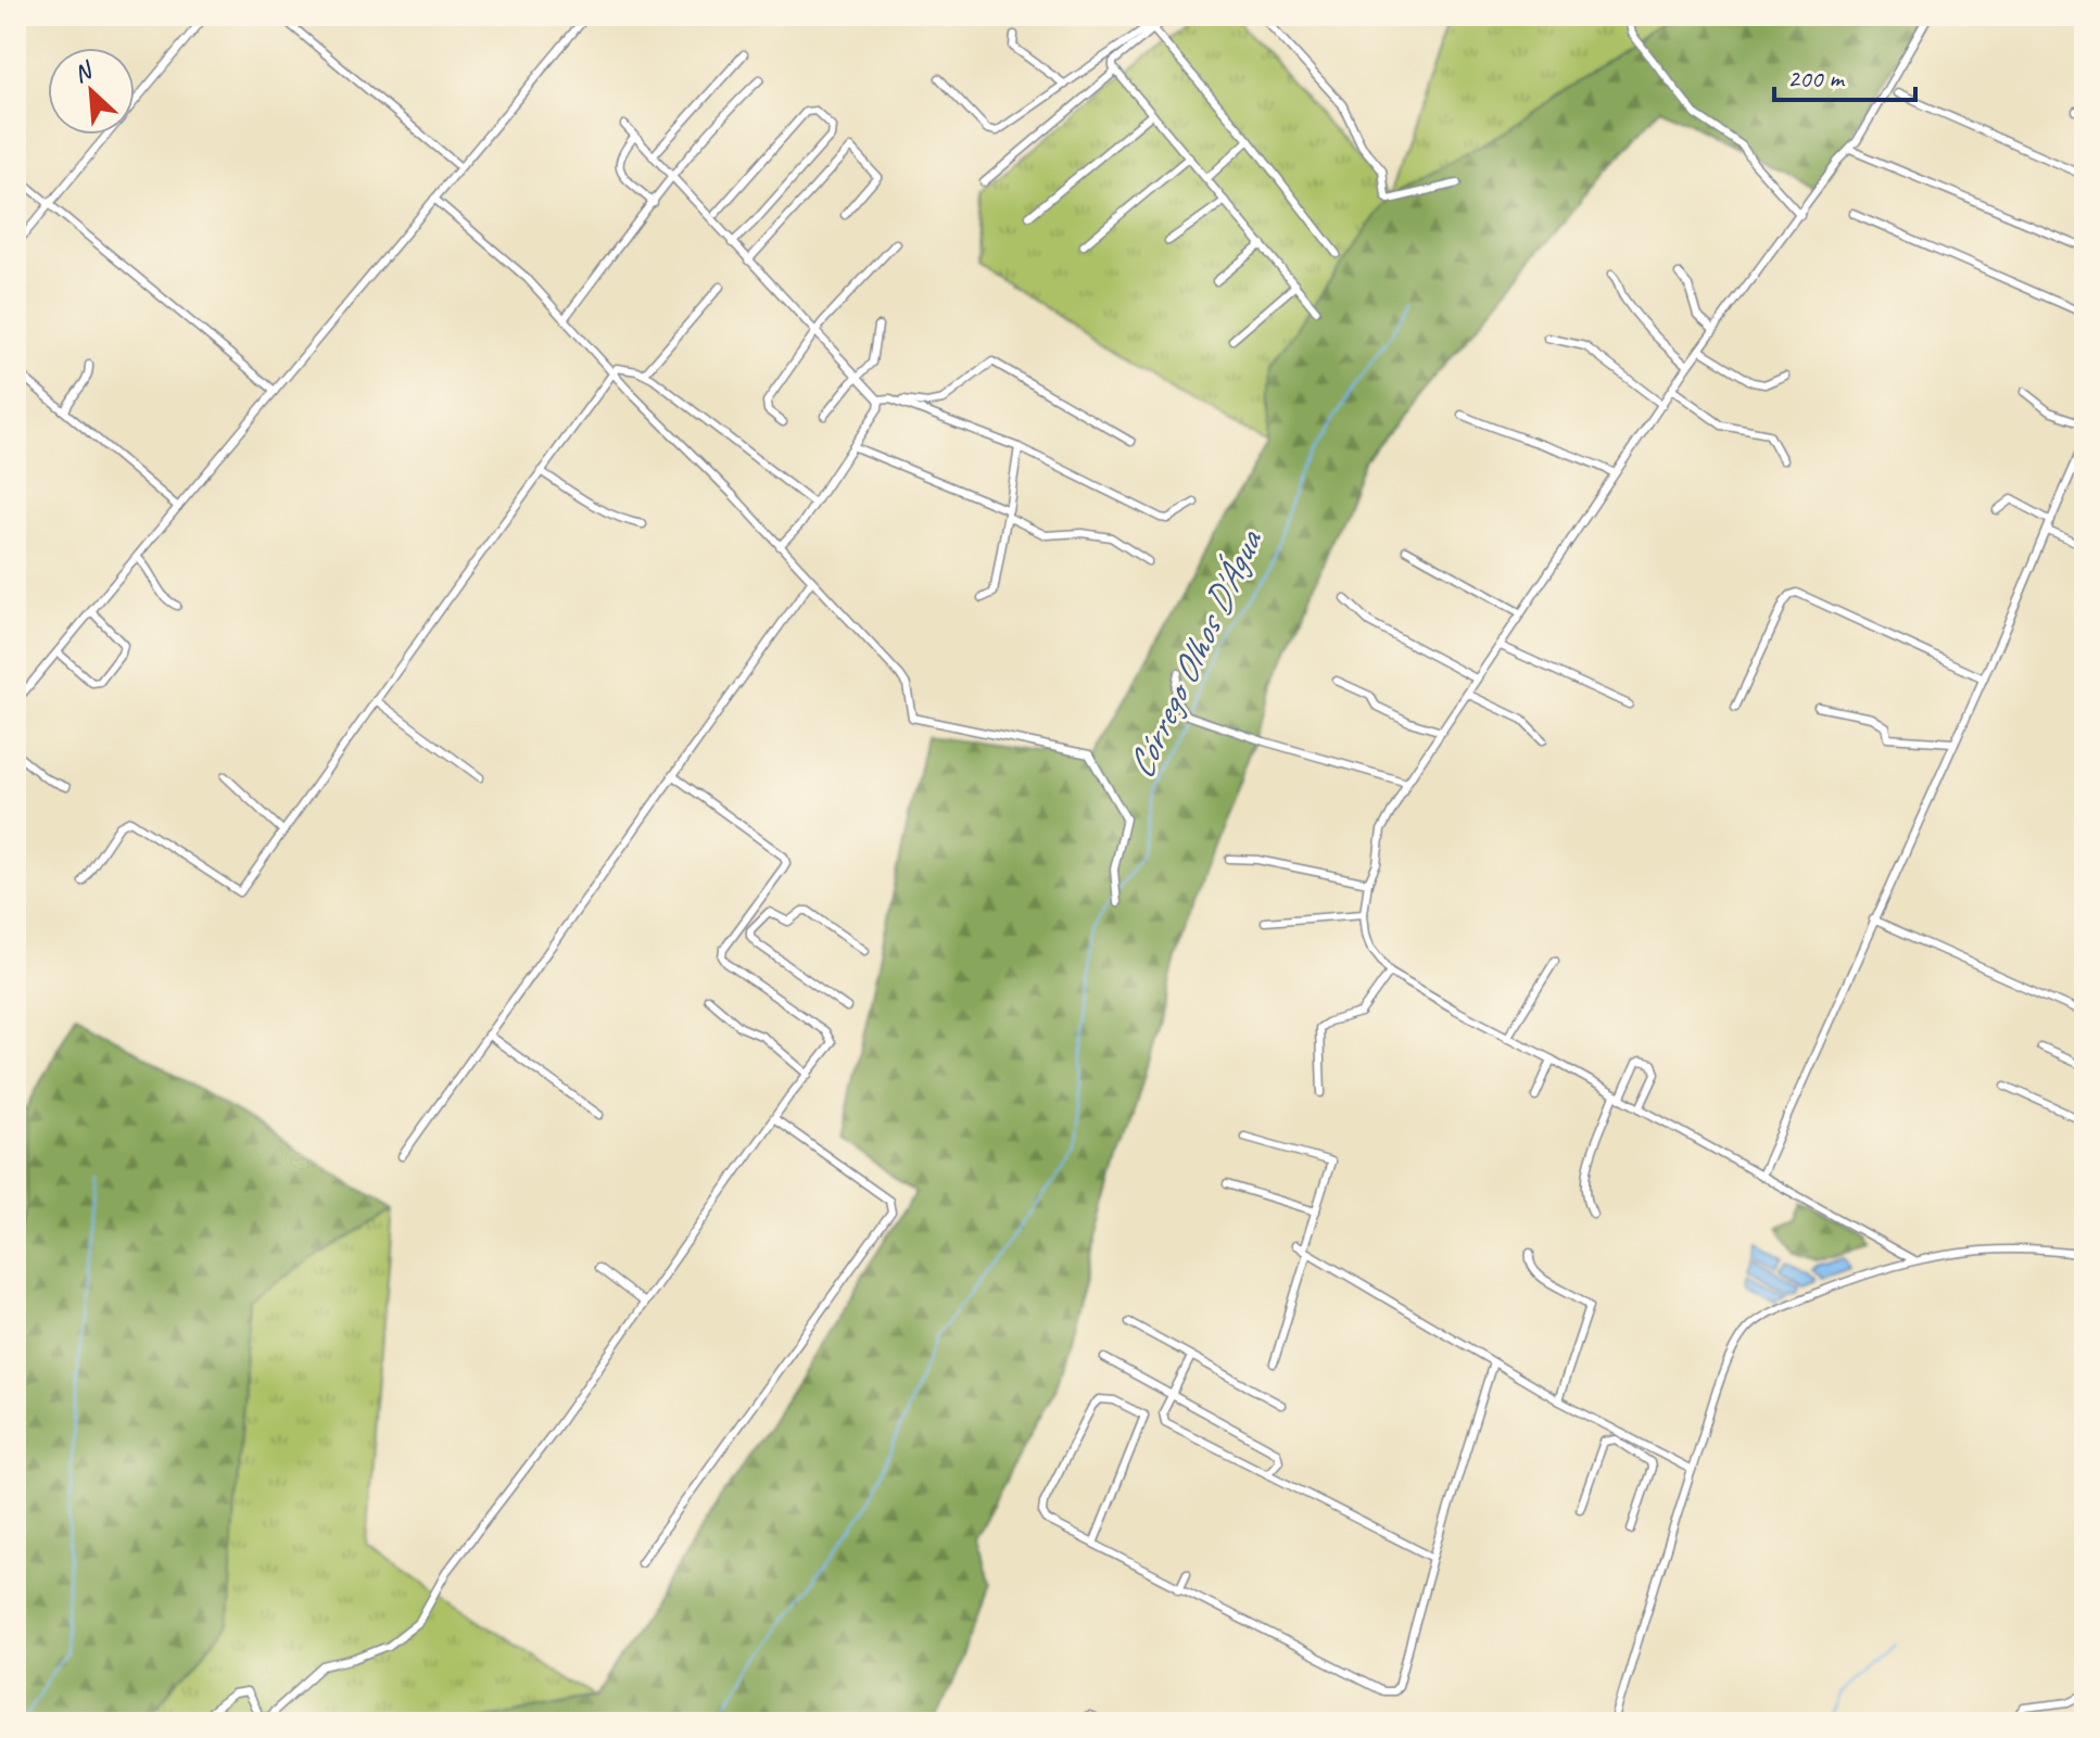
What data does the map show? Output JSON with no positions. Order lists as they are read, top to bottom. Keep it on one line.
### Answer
{"water":["Córrego Olhos D'Água"],"scale_bar":"200 m","north":"top left"}
